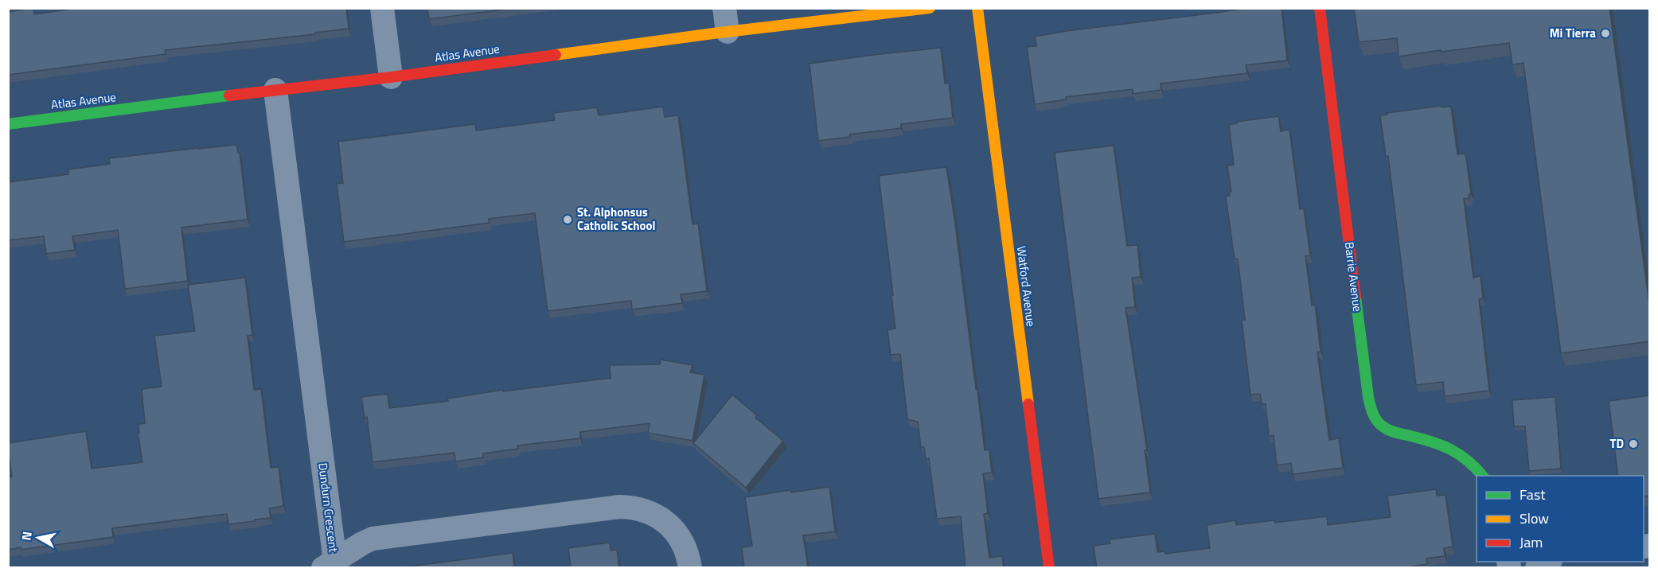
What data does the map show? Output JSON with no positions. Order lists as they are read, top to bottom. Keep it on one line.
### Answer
{"streets":{"street":["Atlas Avenue","Barrie Avenue","Watford Avenue","Dundurn Crescent"]},"crossings":[["Atlas Avenue","Dundurn Crescent"]],"places":["Mi Tierra","St. Alphonsus Catholic School","TD"],"legend":["Fast","Slow","Jam"],"north":"left"}
